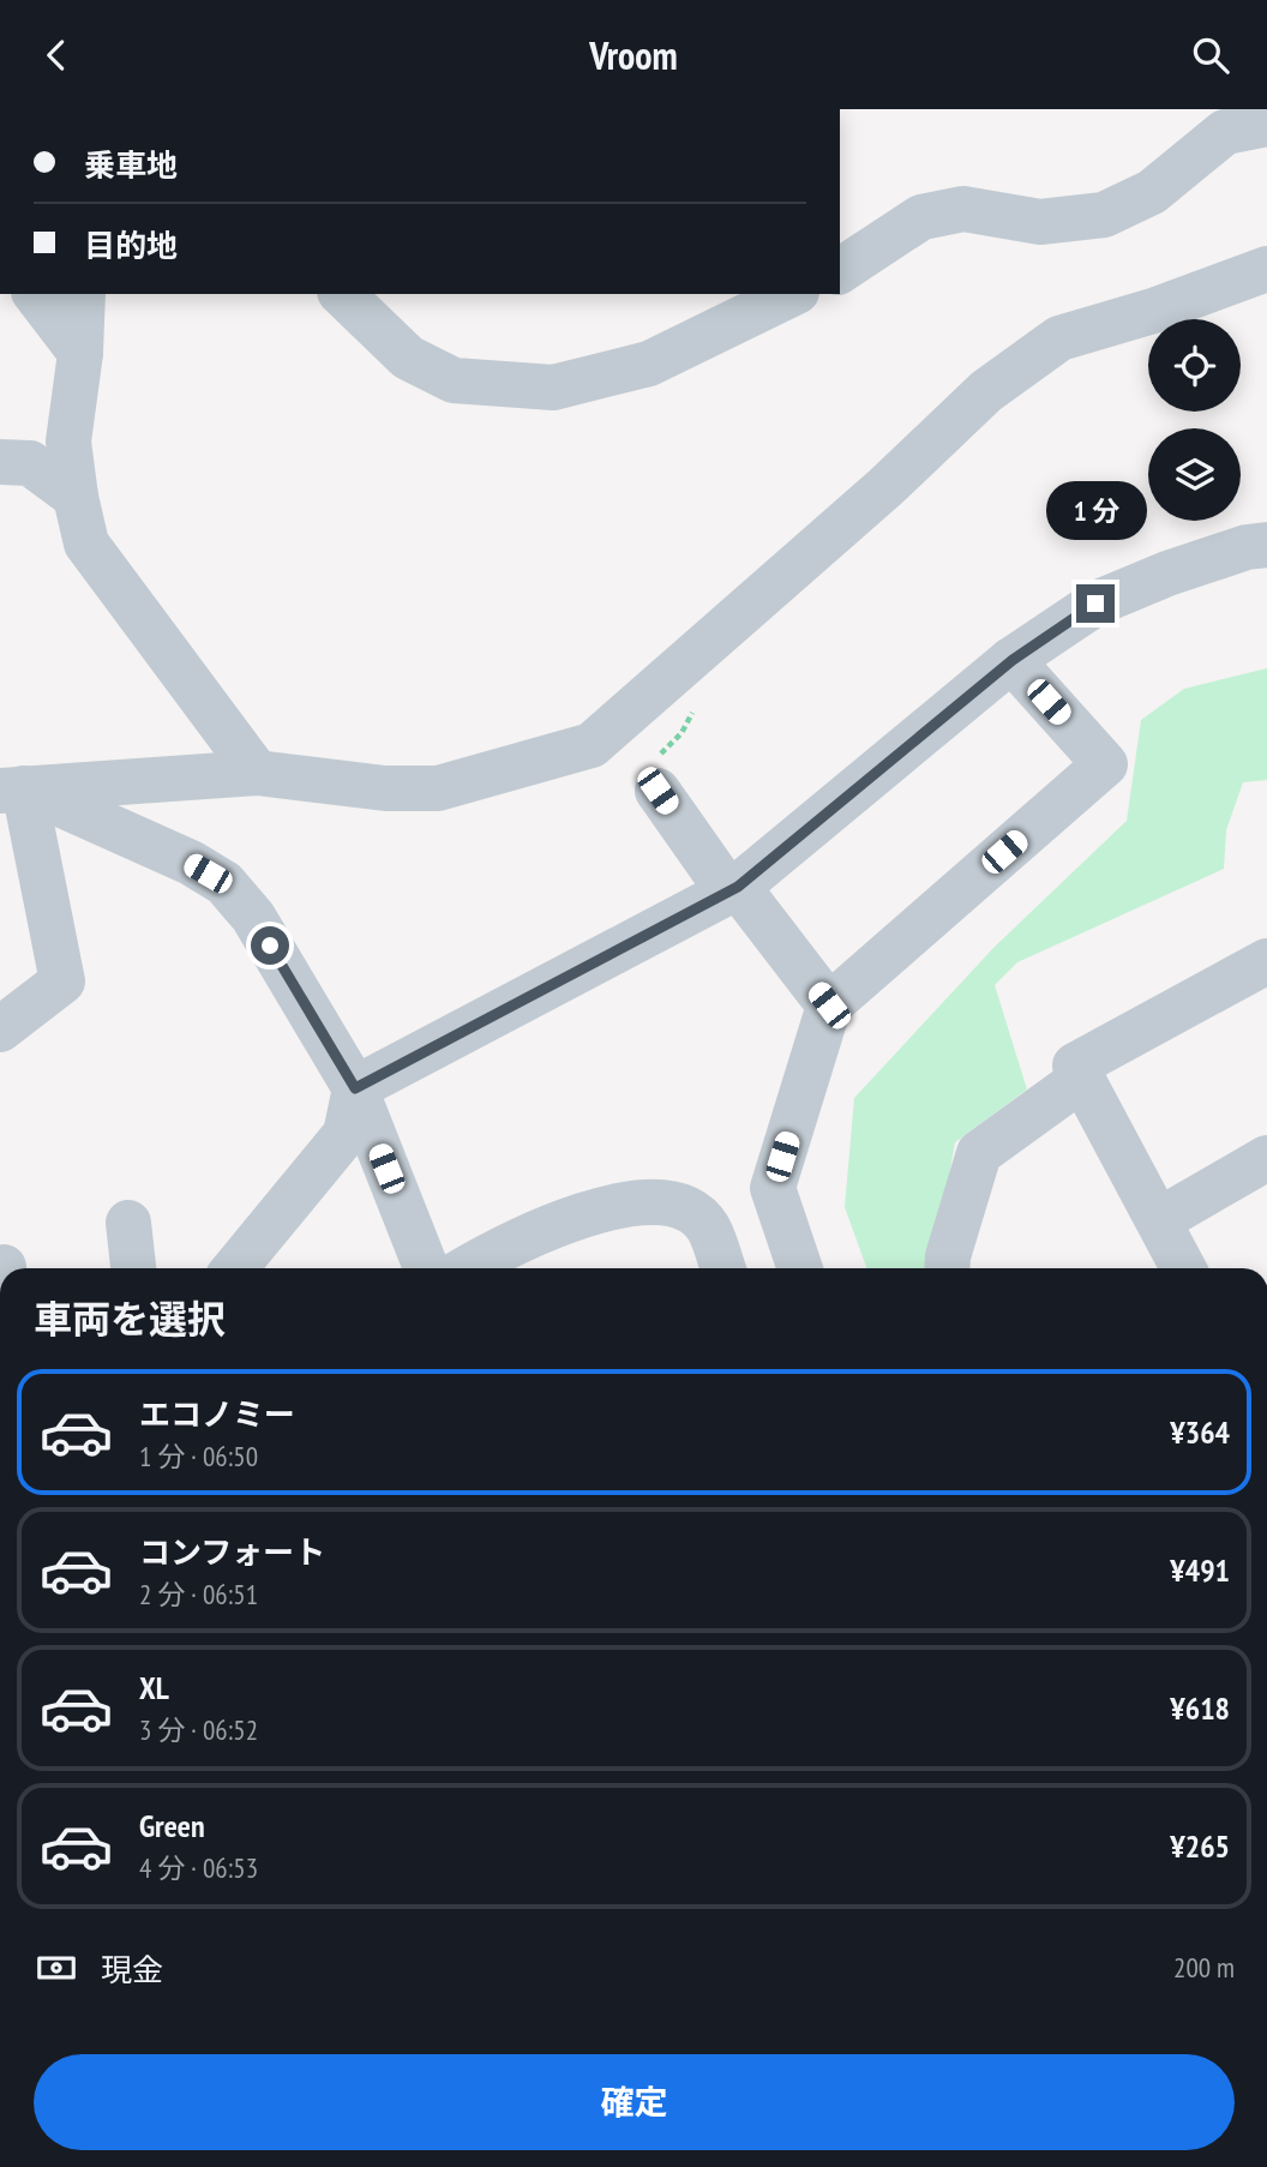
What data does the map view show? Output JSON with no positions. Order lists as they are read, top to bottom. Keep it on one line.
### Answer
{"page":{"header":"Vroom","banner":["乗車地","目的地"],"bubble":"1 分","heading":"車両を選択","list":[{"name":"エコノミー","note":"1 分 · 06:50","value":"¥364"},{"name":"コンフォート","note":"2 分 · 06:51","value":"¥491"},{"name":"XL","note":"3 分 · 06:52","value":"¥618"},{"name":"Green","note":"4 分 · 06:53","value":"¥265"}],"pay":["現金","200 m"],"buttons":"確定"}}
